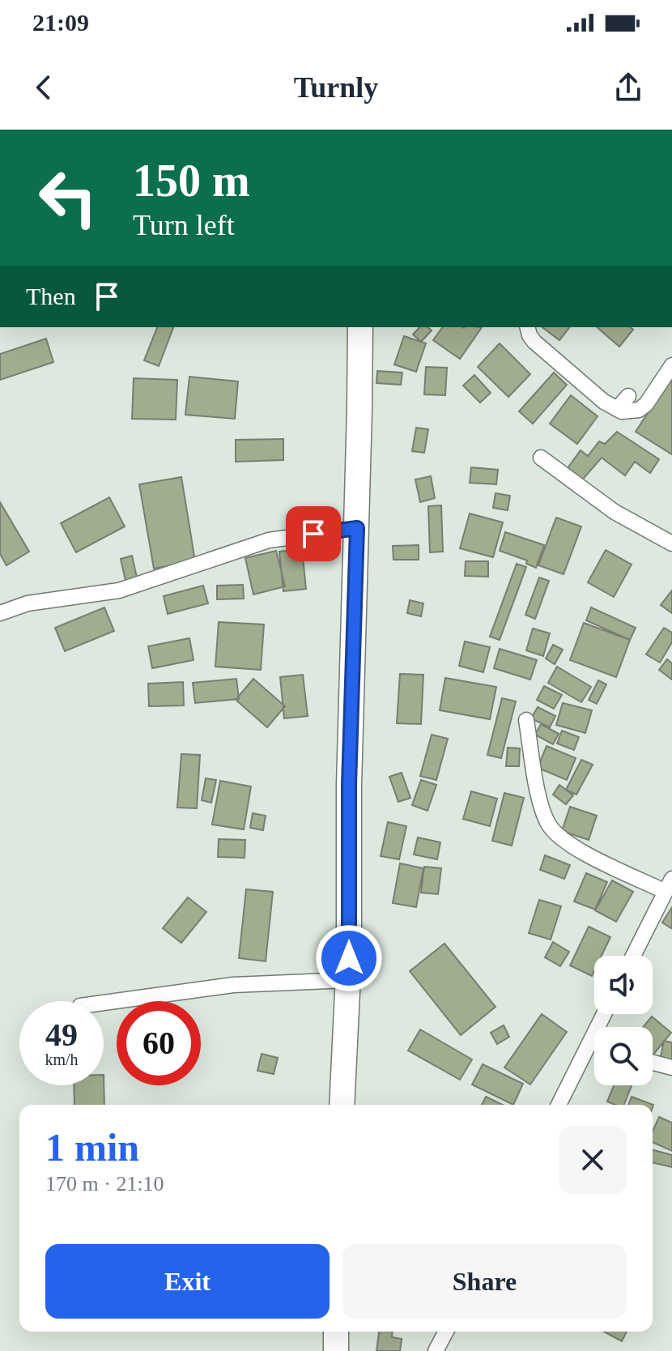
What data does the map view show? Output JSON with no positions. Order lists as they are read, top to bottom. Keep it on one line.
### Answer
{"page":{"status":"21:09","header":"Turnly","turn":["150 m","Turn left"],"then":"Then","speed":"49 km/h","limit":"60","heading":["1 min","170 m · 21:10"],"buttons":["Exit","Share"]}}
